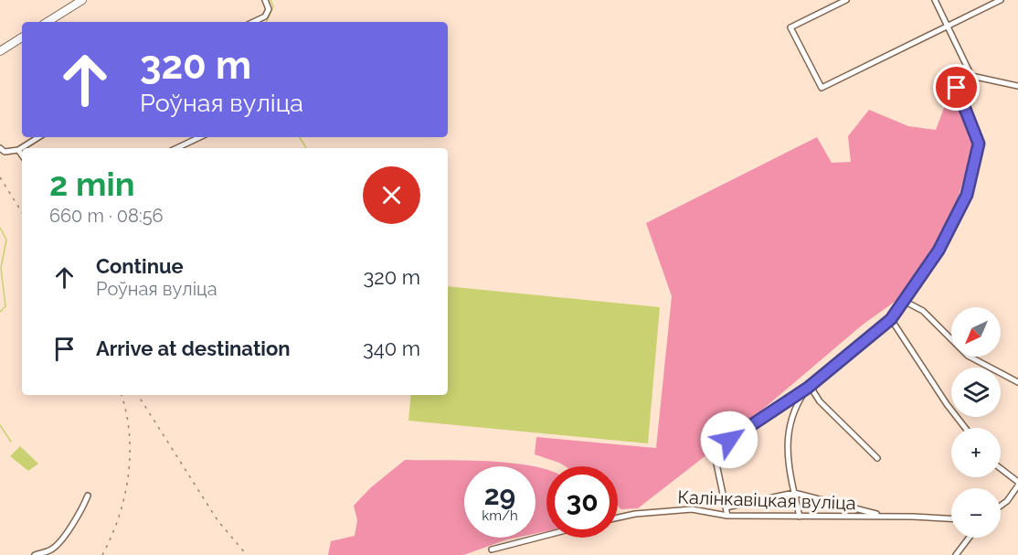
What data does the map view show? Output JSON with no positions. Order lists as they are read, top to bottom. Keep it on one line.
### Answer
{"streets":{"street":["Калінкавіцкая вуліца"]},"north":"bottom left","page":{"turn":["320 m","Роўная вуліца"],"heading":["2 min","660 m · 08:56"],"list":[{"name":"Continue","note":"Роўная вуліца","value":"320 m"},{"name":"Arrive at destination","value":"340 m"}],"map_buttons":["+","−"],"speed":"29 km/h","limit":"30"}}
